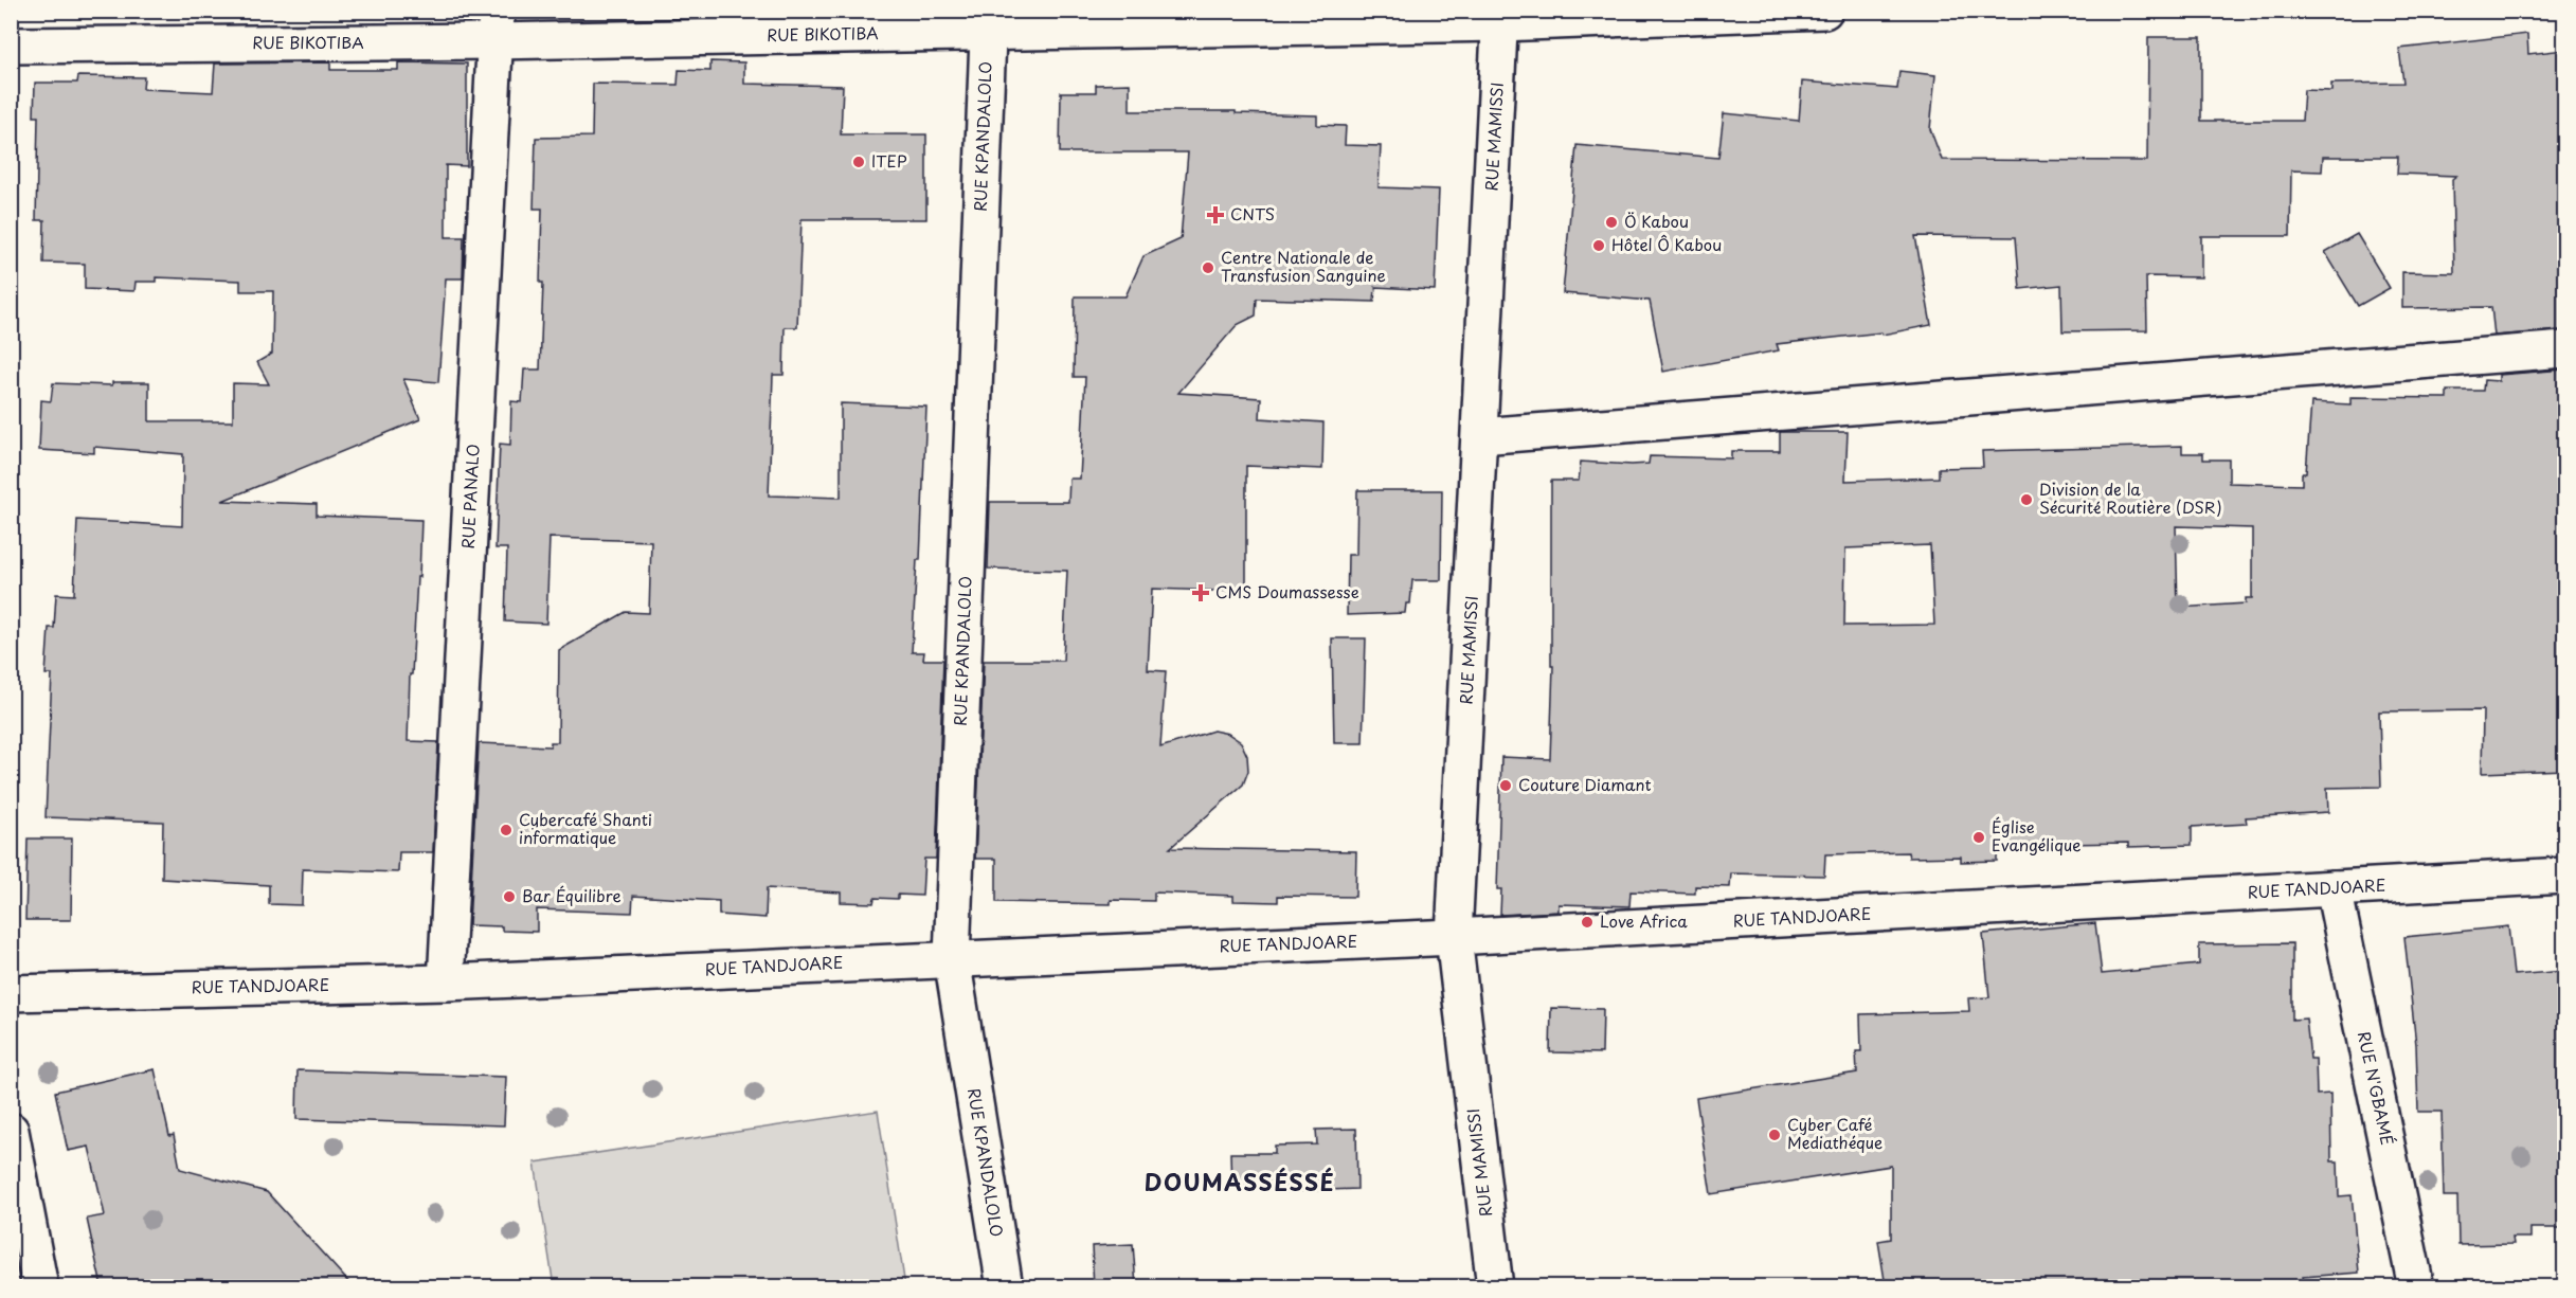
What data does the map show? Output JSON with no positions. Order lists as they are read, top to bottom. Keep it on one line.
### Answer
{"streets":{"street":["RUE BIKOTIBA","RUE KPANDALOLO","RUE MAMISSI","RUE PANALO","RUE TANDJOARE","RUE N'GBAMÉ"]},"crossings":[["RUE BIKOTIBA","RUE KPANDALOLO"],["RUE BIKOTIBA","RUE MAMISSI"],["RUE BIKOTIBA","RUE PANALO"],["RUE KPANDALOLO","RUE TANDJOARE"],["RUE MAMISSI","RUE TANDJOARE"],["RUE PANALO","RUE TANDJOARE"],["RUE TANDJOARE","RUE N'GBAMÉ"]],"districts":["DOUMASSÉSSÉ"],"places":{"other":["ITEP","Ö Kabou","Hôtel Ô Kabou","Centre Nationale de Transfusion Sanguine","Division de la Sécurité Routière (DSR)","Couture Diamant","Cybercafé Shanti informatique","Église Evangélique","Bar Équilibre","Love Africa","Cyber Café Mediathéque"],"health":["CNTS","CMS Doumassesse"]}}
